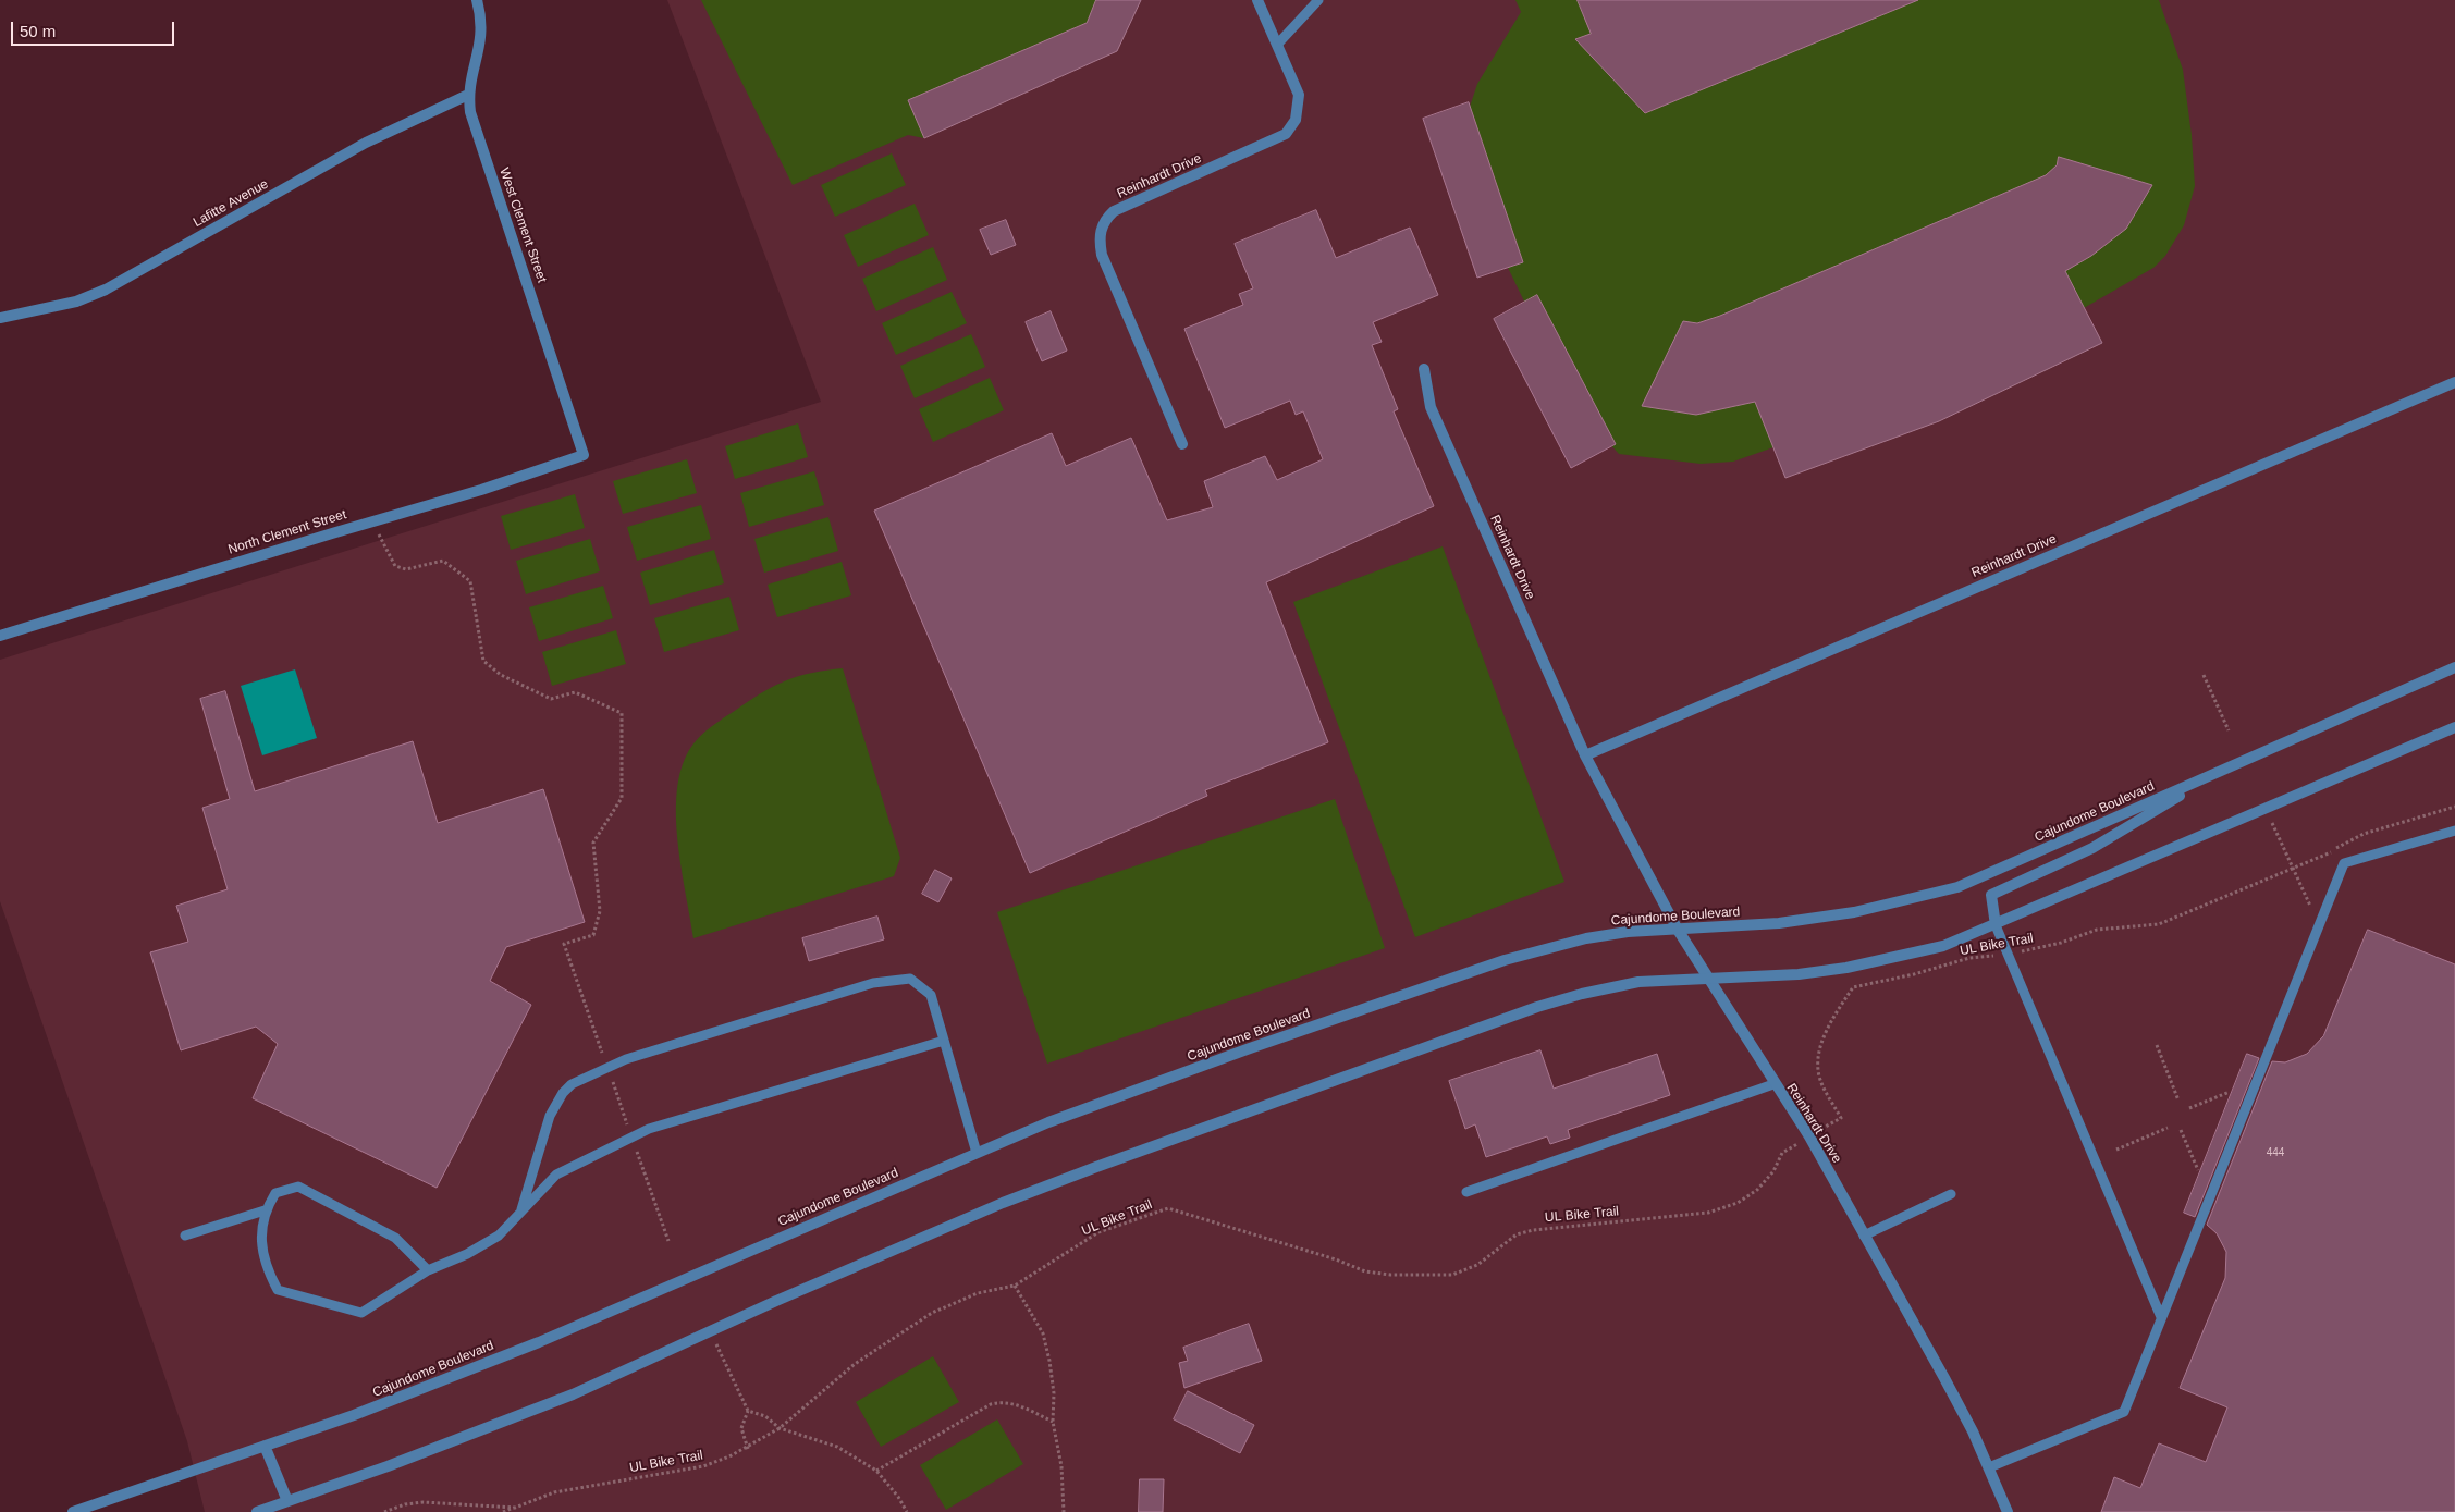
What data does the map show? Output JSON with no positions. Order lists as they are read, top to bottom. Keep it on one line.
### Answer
{"streets":{"street":["Reinhardt Drive","Lafitte Avenue","West Clement Street","North Clement Street","Cajundome Boulevard"],"path":["UL Bike Trail"]},"crossings":[["Reinhardt Drive","Cajundome Boulevard"],["Reinhardt Drive","UL Bike Trail"],["Lafitte Avenue","West Clement Street"],["West Clement Street","North Clement Street"]],"house_numbers":["444"],"scale_bar":"50 m"}
